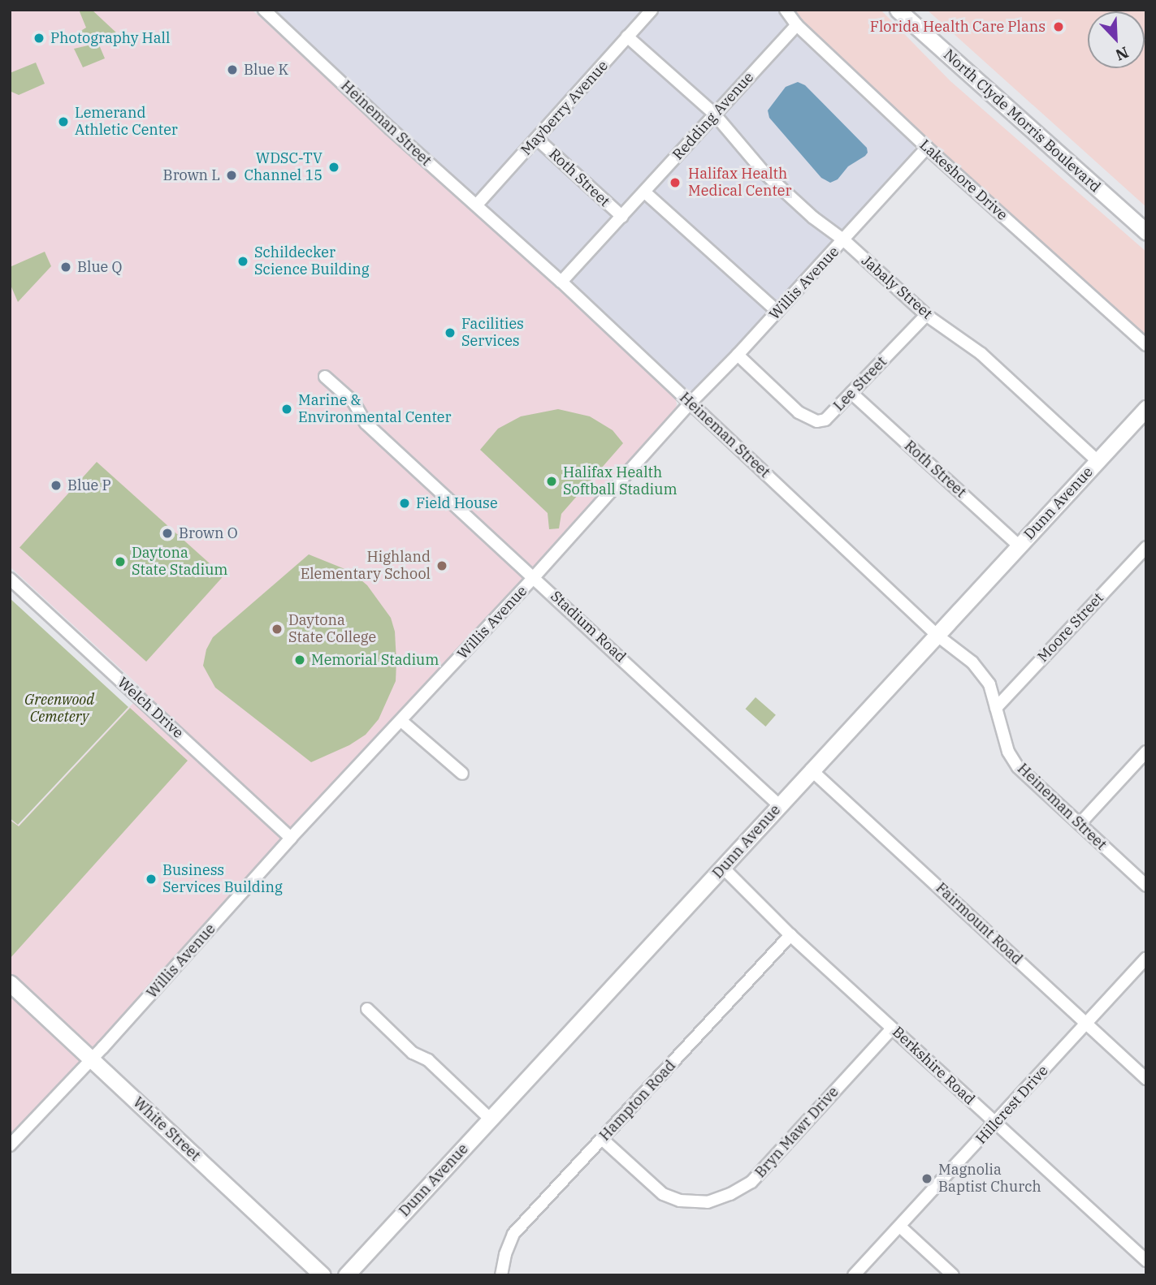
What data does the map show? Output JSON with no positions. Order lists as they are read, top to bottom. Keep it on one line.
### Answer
{"streets":{"main road":["North Clyde Morris Boulevard","Dunn Avenue","White Street"],"street":["Mayberry Avenue","Redding Avenue","Heineman Street","Roth Street","Lakeshore Drive","Willis Avenue","Jabaly Street","Lee Street","Stadium Road","Moore Street","Welch Drive","Fairmount Road","Berkshire Road","Hampton Road","Hillcrest Drive","Bryn Mawr Drive"]},"crossings":[["Mayberry Avenue","Heineman Street"],["Mayberry Avenue","Roth Street"],["Mayberry Avenue","Jabaly Street"],["Redding Avenue","Heineman Street"],["Redding Avenue","Roth Street"],["Redding Avenue","Lakeshore Drive"],["Redding Avenue","Jabaly Street"],["Heineman Street","Willis Avenue"],["Heineman Street","Dunn Avenue"],["Heineman Street","Moore Street"],["Roth Street","Lee Street"],["Roth Street","Dunn Avenue"],["Lakeshore Drive","Willis Avenue"],["Willis Avenue","Jabaly Street"],["Willis Avenue","Lee Street"],["Willis Avenue","Stadium Road"],["Willis Avenue","Welch Drive"],["Willis Avenue","White Street"],["Jabaly Street","Lee Street"],["Jabaly Street","Dunn Avenue"],["Dunn Avenue","Stadium Road"],["Dunn Avenue","Fairmount Road"],["Dunn Avenue","Berkshire Road"],["Fairmount Road","Hillcrest Drive"],["Berkshire Road","Hampton Road"],["Berkshire Road","Hillcrest Drive"],["Berkshire Road","Bryn Mawr Drive"],["Hampton Road","Bryn Mawr Drive"]],"parks":["Greenwood Cemetery"],"places":["Florida Health Care Plans","Photography Hall","Blue K","Lemerand Athletic Center","WDSC-TV Channel 15","Brown L","Halifax Health Medical Center","Schildecker Science Building","Blue Q","Facilities Services","Marine & Environmental Center","Halifax Health Softball Stadium","Blue P","Field House","Brown O","Daytona State Stadium","Highland Elementary School","Daytona State College","Memorial Stadium","Business Services Building","Magnolia Baptist Church"],"north":"bottom right"}
